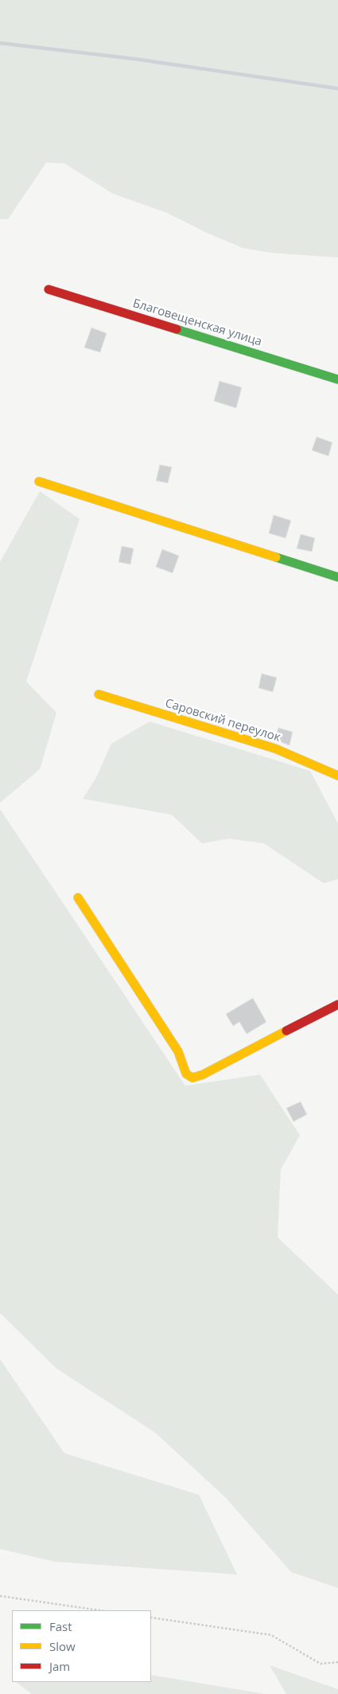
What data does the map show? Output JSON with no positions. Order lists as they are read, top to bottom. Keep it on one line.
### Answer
{"streets":{"street":["Благовещенская улица","Саровский переулок"]},"legend":["Fast","Slow","Jam"]}
